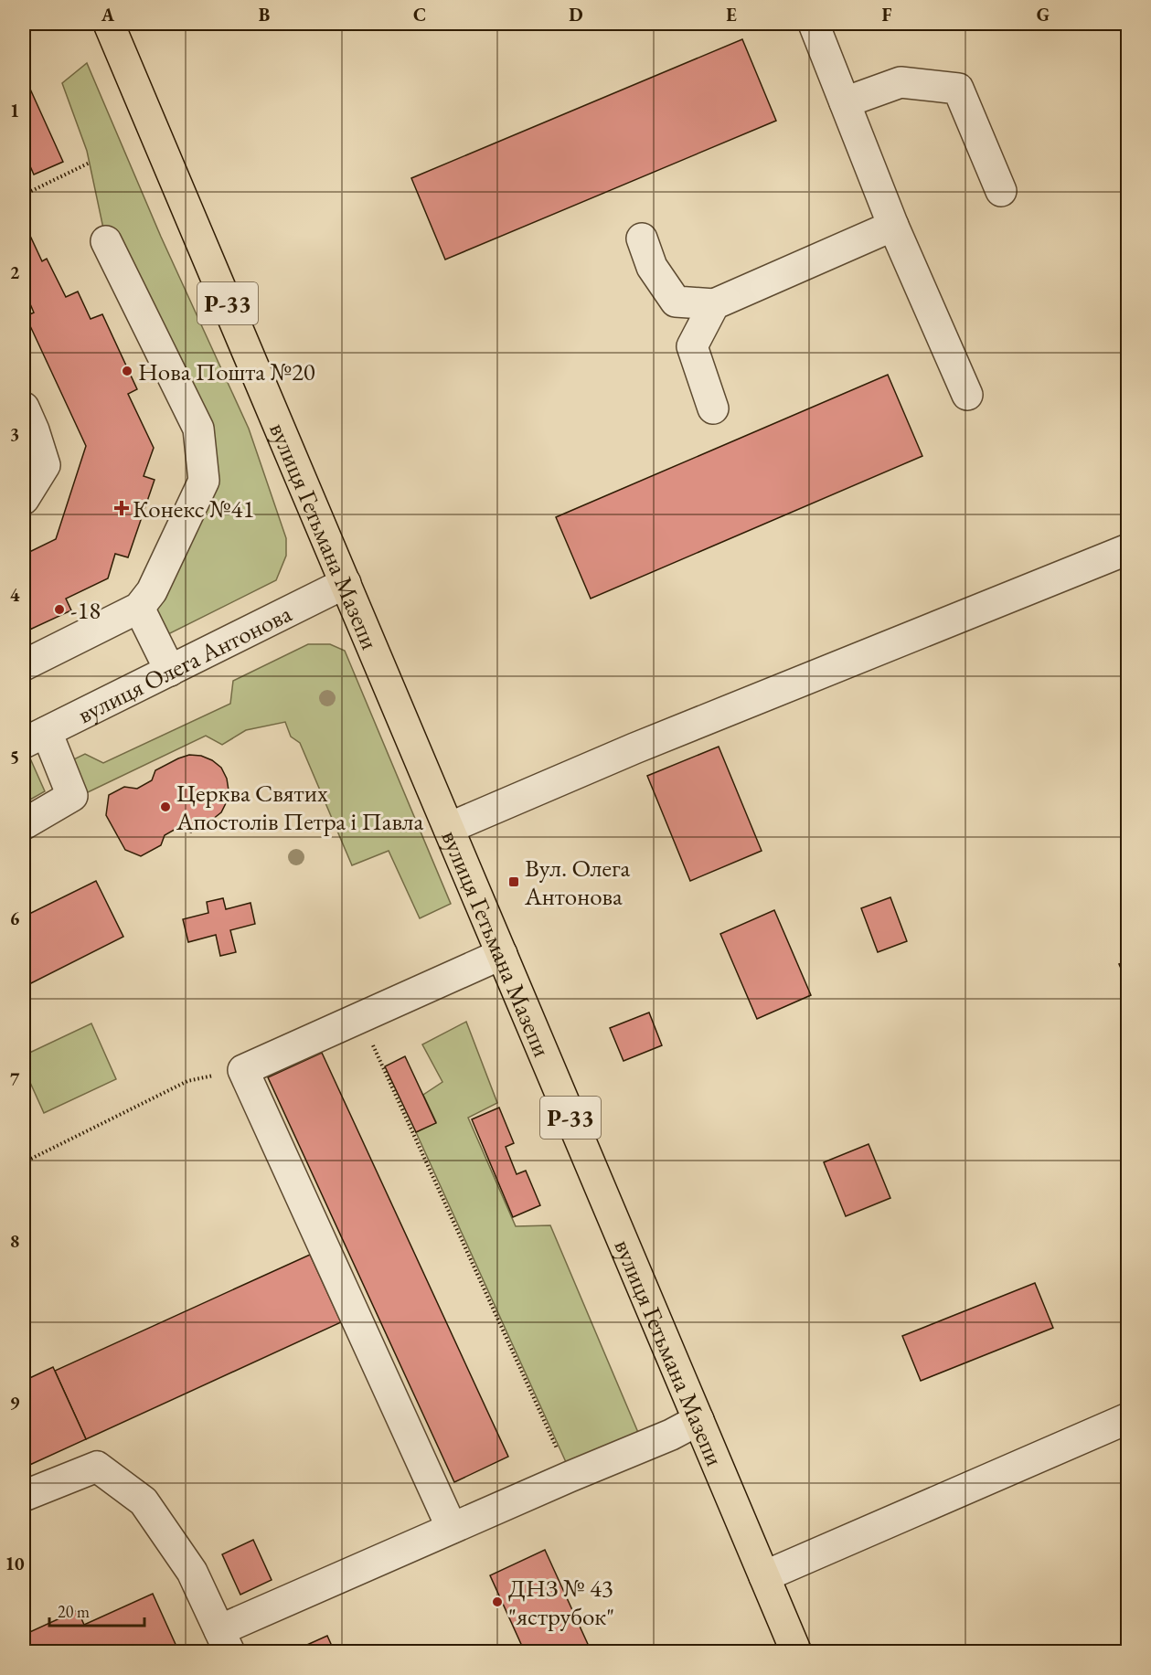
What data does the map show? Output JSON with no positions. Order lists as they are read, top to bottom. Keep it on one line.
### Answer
{"streets":{"main road":["Р-33","вулиця Гетьмана Мазепи"],"street":["вулиця Олега Антонова"]},"crossings":[["вулиця Гетьмана Мазепи","вулиця Олега Антонова"]],"places":{"other":["Нова Пошта №20","-18","Церква Святих Апостолів Петра і Павла","ДНЗ № 43 \"яструбок\""],"health":["Конекс №41"],"transit":["Вул. Олега Антонова"]},"scale_bar":"20 m","grid":{"columns":["A","B","C","D","E","F","G"],"rows":["1","2","3","4","5","6","7","8","9","10"]}}
